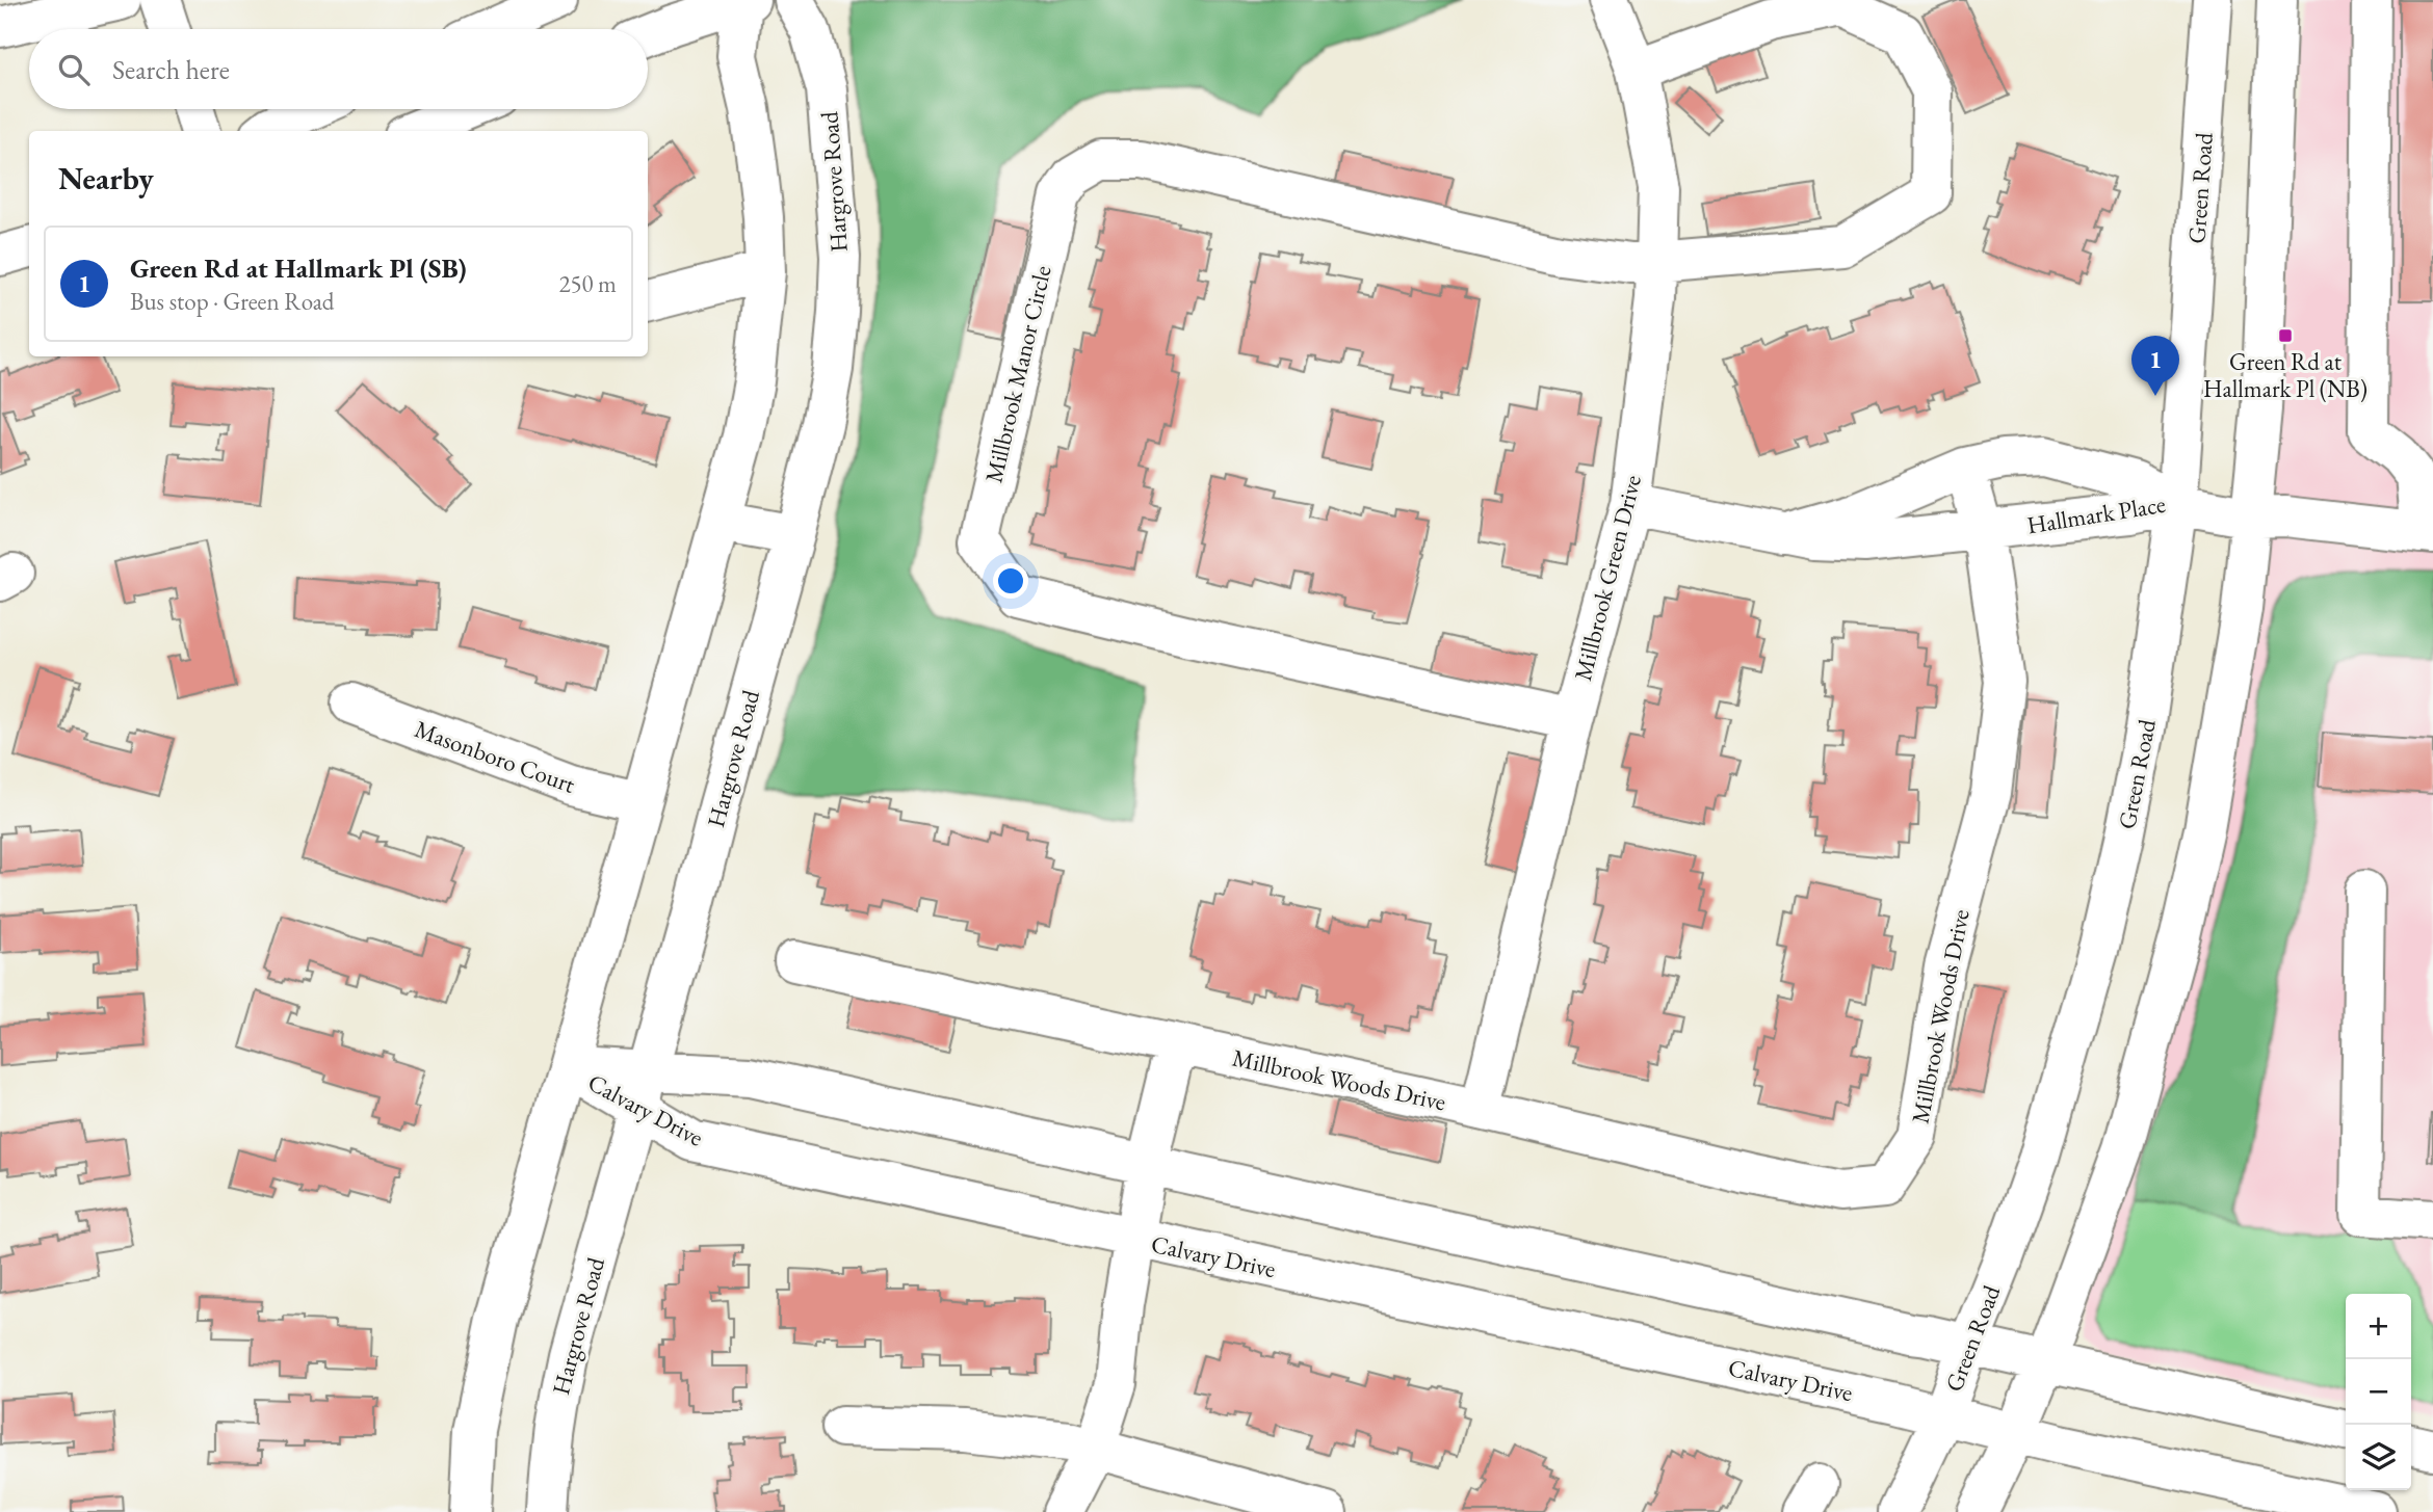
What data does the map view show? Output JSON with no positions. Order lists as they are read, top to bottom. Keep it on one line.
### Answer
{"streets":{"street":["Hargrove Road","Green Road","Millbrook Manor Circle","Hallmark Place","Millbrook Green Drive","Masonboro Court","Millbrook Woods Drive","Calvary Drive"]},"crossings":[["Hargrove Road","Calvary Drive"],["Green Road","Hallmark Place"],["Green Road","Calvary Drive"],["Millbrook Manor Circle","Millbrook Green Drive"],["Hallmark Place","Millbrook Green Drive"],["Hallmark Place","Millbrook Woods Drive"],["Millbrook Green Drive","Millbrook Woods Drive"]],"places":{"transit":["Green Rd at Hallmark Pl (NB)"]},"page":{"search":"Search here","heading":"Nearby","list":[{"mark":"1","name":"Green Rd at Hallmark Pl (SB)","note":"Bus stop · Green Road","value":"250 m"}],"pins":"1","map_buttons":["+","−"]}}
